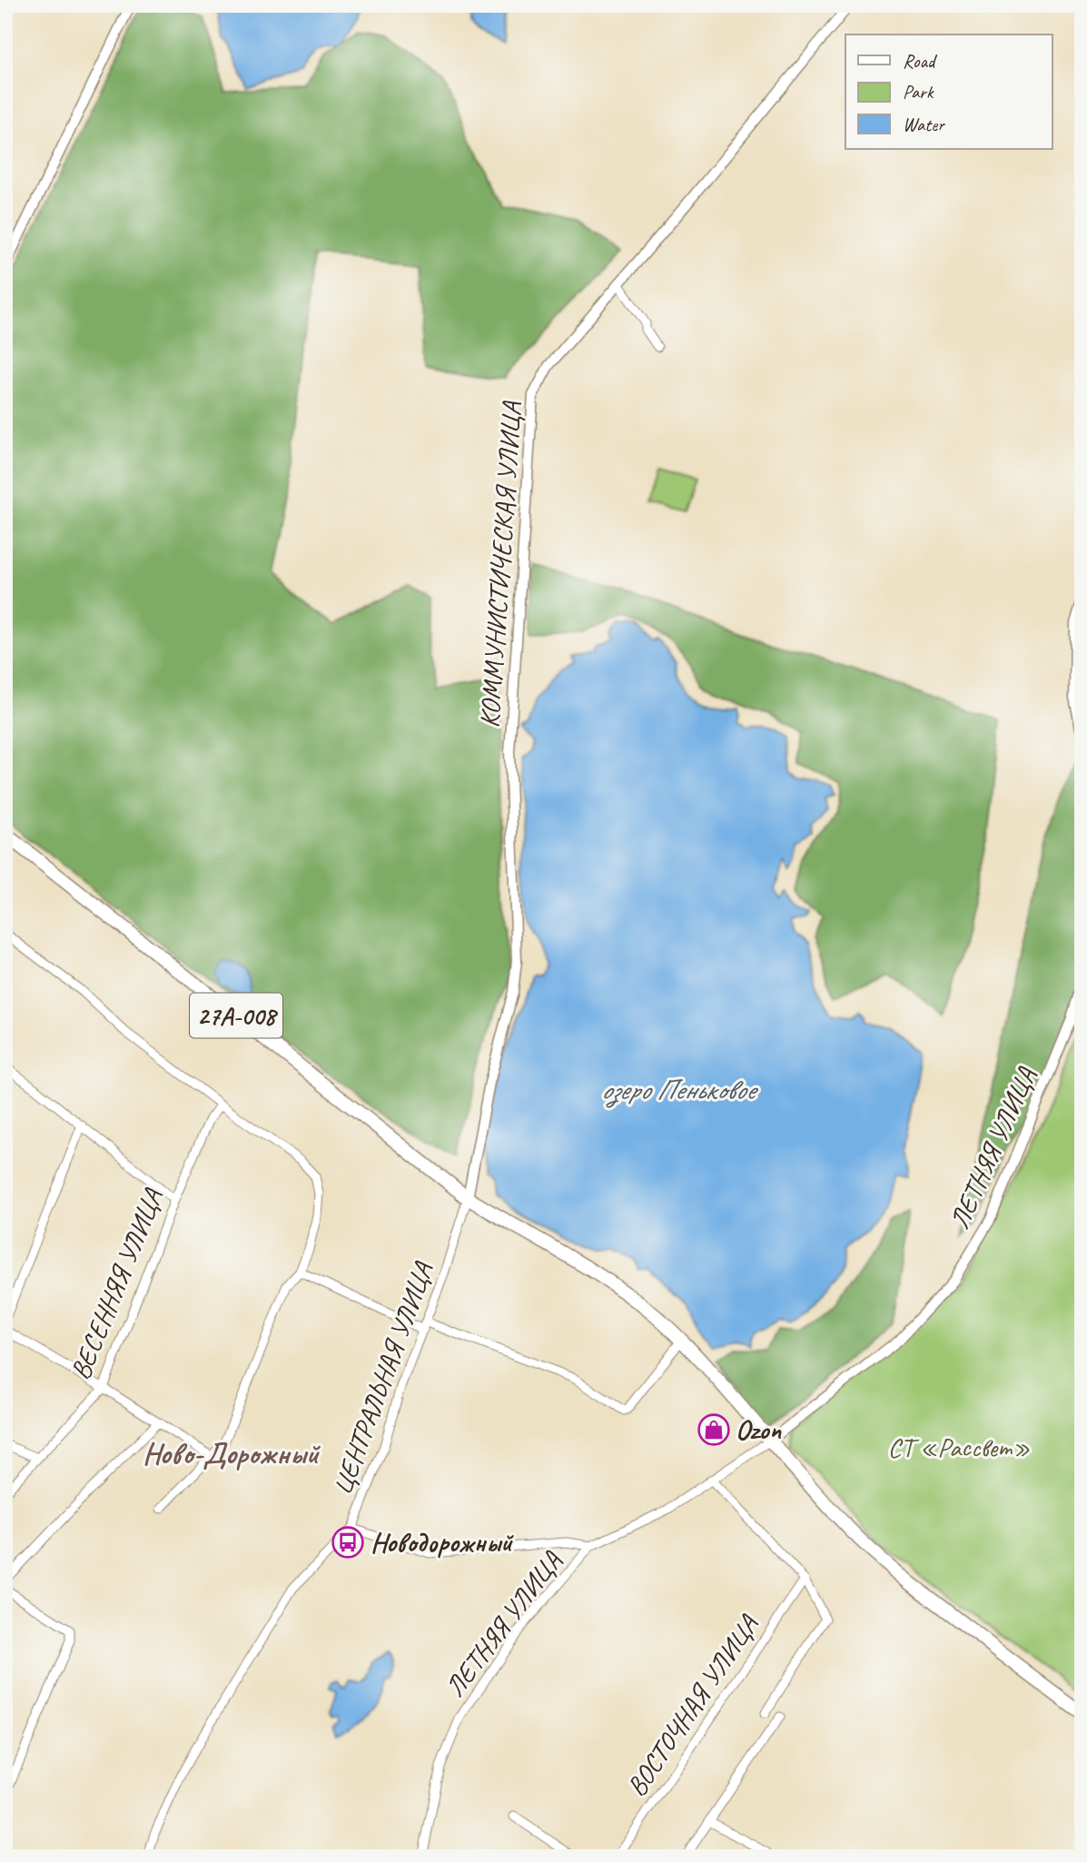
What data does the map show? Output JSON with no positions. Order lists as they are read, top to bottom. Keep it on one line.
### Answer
{"streets":{"main road":["27А-008"],"street":["КОММУНИСТИЧЕСКАЯ УЛИЦА","ЛЕТНЯЯ УЛИЦА","ВЕСЕННЯЯ УЛИЦА","ЦЕНТРАЛЬНАЯ УЛИЦА","ВОСТОЧНАЯ УЛИЦА"]},"crossings":[["КОММУНИСТИЧЕСКАЯ УЛИЦА","27А-008"],["КОММУНИСТИЧЕСКАЯ УЛИЦА","ЦЕНТРАЛЬНАЯ УЛИЦА"],["27А-008","ЛЕТНЯЯ УЛИЦА"],["27А-008","ЦЕНТРАЛЬНАЯ УЛИЦА"]],"districts":["Ново-Дорожный"],"water":["озеро Пеньковое"],"parks":["СТ «Рассвет»"],"places":{"shop":["Ozon"],"bus stop":["Новодорожный"]},"legend":["Road","Park","Water"]}
